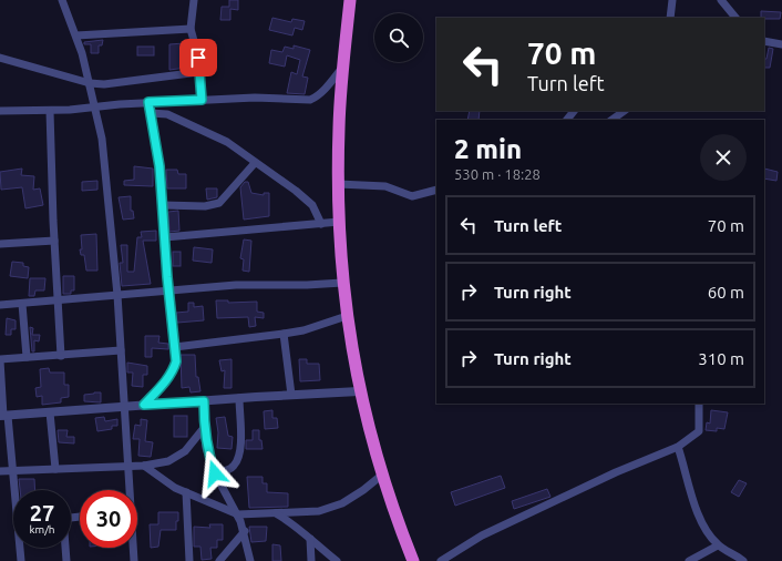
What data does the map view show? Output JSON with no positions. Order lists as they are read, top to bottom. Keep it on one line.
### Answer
{"page":{"turn":["70 m","Turn left"],"heading":["2 min","530 m · 18:28"],"list":[{"name":"Turn left","value":"70 m"},{"name":"Turn right","value":"60 m"},{"name":"Turn right","value":"310 m"}],"speed":"27 km/h","limit":"30"}}
